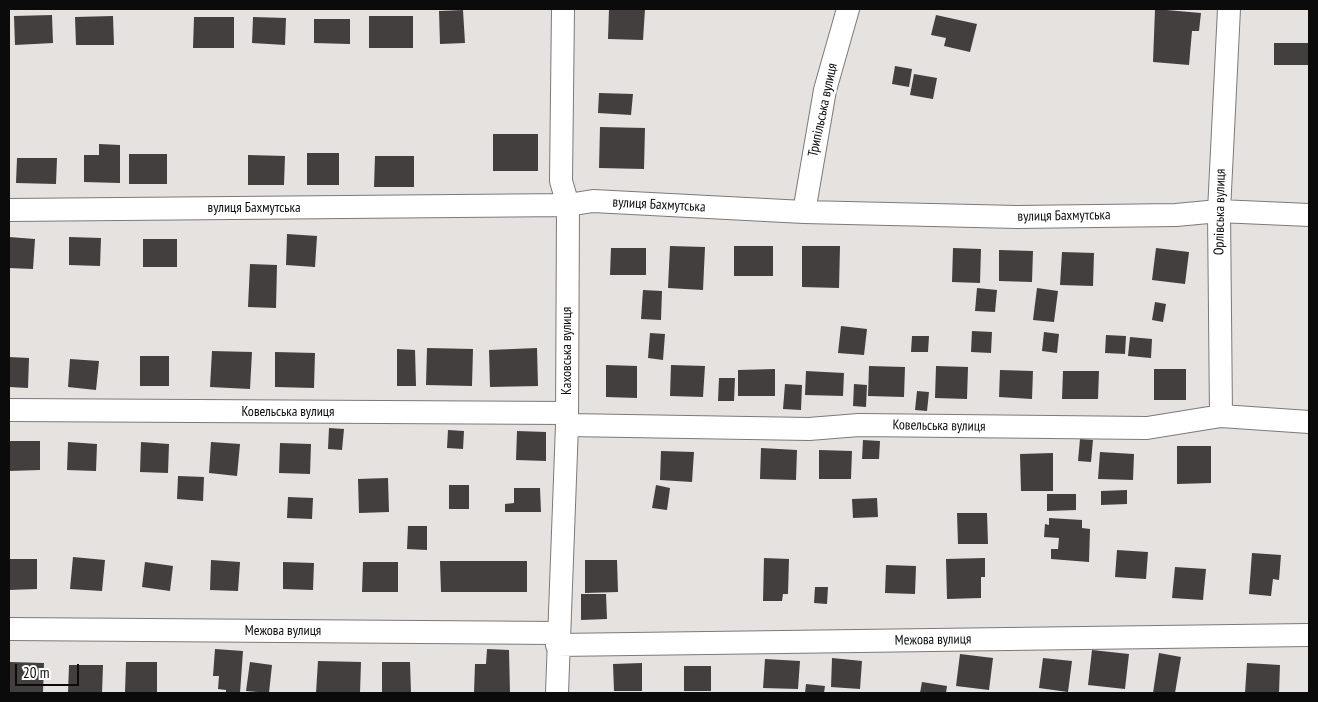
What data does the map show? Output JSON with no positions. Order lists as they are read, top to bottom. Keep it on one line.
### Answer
{"streets":{"street":["Трипільська вулиця","вулиця Бахмутська","Орлівська вулиця","Каховська вулиця","Ковельська вулиця","Межова вулиця"]},"crossings":[["Трипільська вулиця","вулиця Бахмутська"],["вулиця Бахмутська","Орлівська вулиця"],["вулиця Бахмутська","Каховська вулиця"],["Орлівська вулиця","Ковельська вулиця"],["Каховська вулиця","Ковельська вулиця"],["Каховська вулиця","Межова вулиця"]],"scale_bar":"20 m"}
